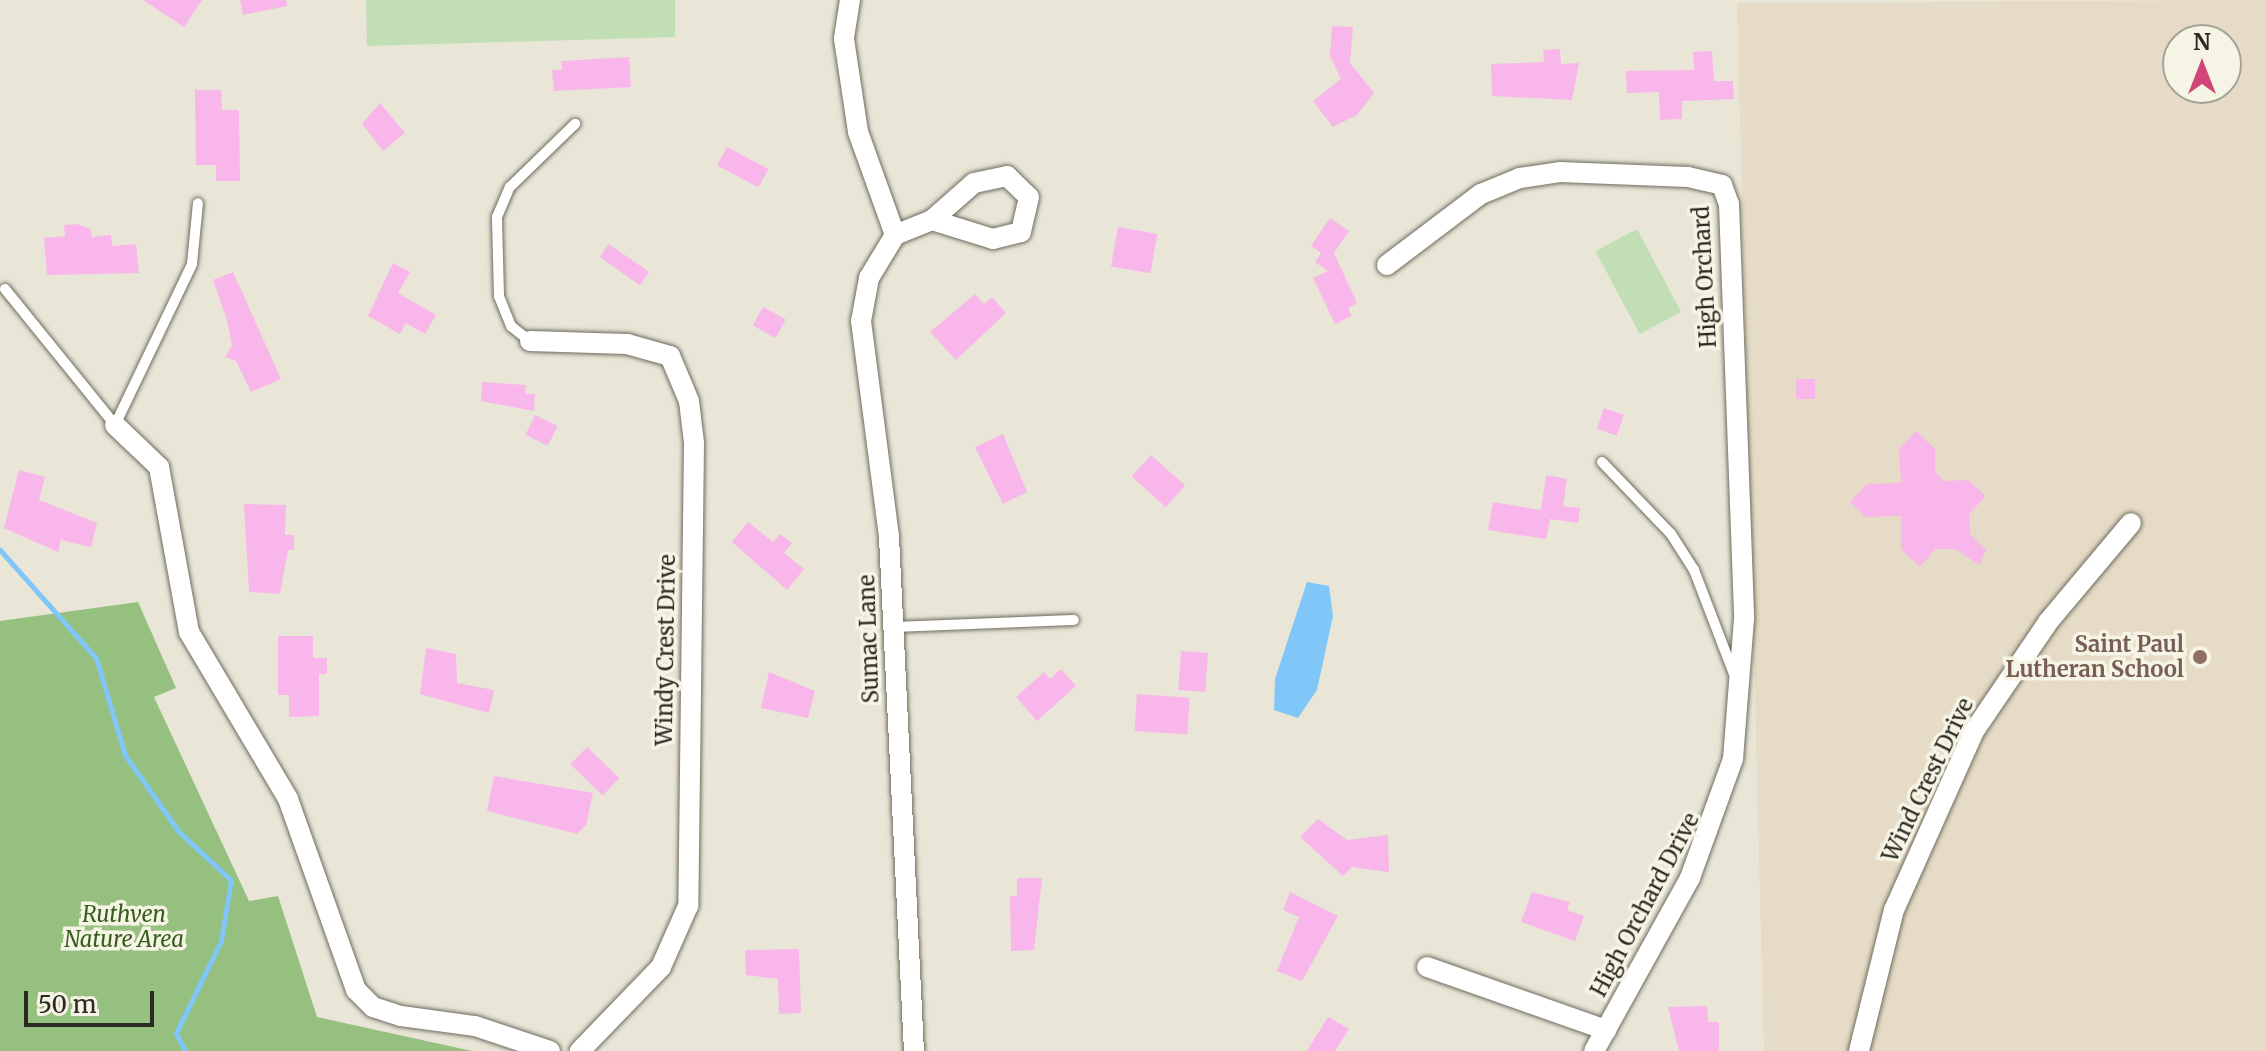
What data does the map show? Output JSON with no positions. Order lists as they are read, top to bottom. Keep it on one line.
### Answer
{"streets":{"street":["High Orchard","Sumac Lane","Windy Crest Drive","Wind Crest Drive","High Orchard Drive"]},"crossings":[["High Orchard","High Orchard Drive"]],"parks":["Ruthven Nature Area"],"places":["Saint Paul Lutheran School"],"scale_bar":"50 m","north":"top"}
